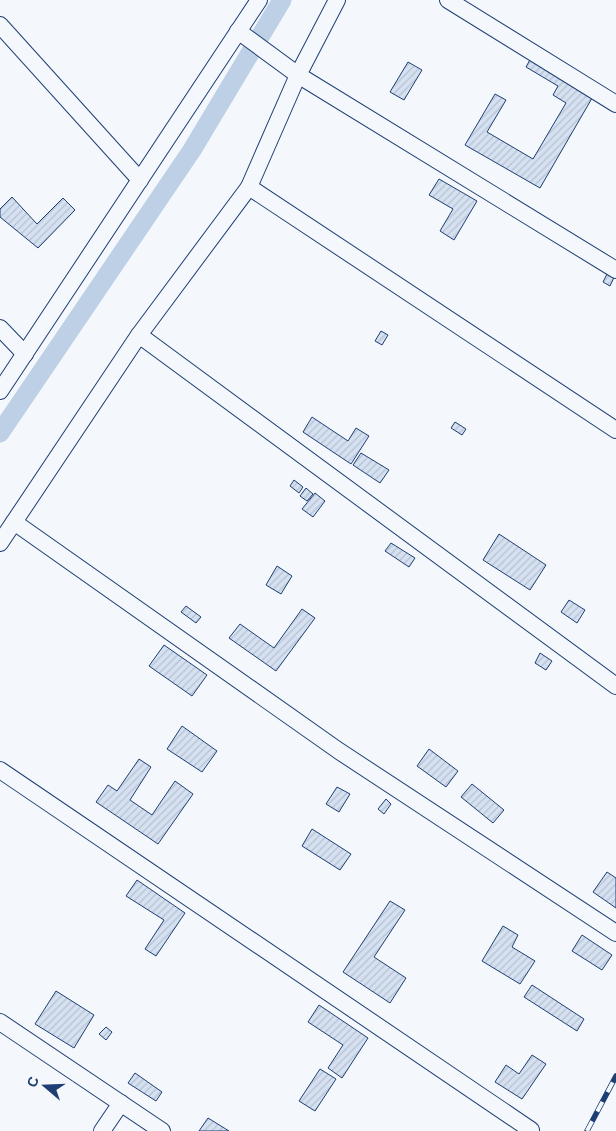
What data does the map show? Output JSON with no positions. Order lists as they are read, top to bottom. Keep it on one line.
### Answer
{"north":"left"}
